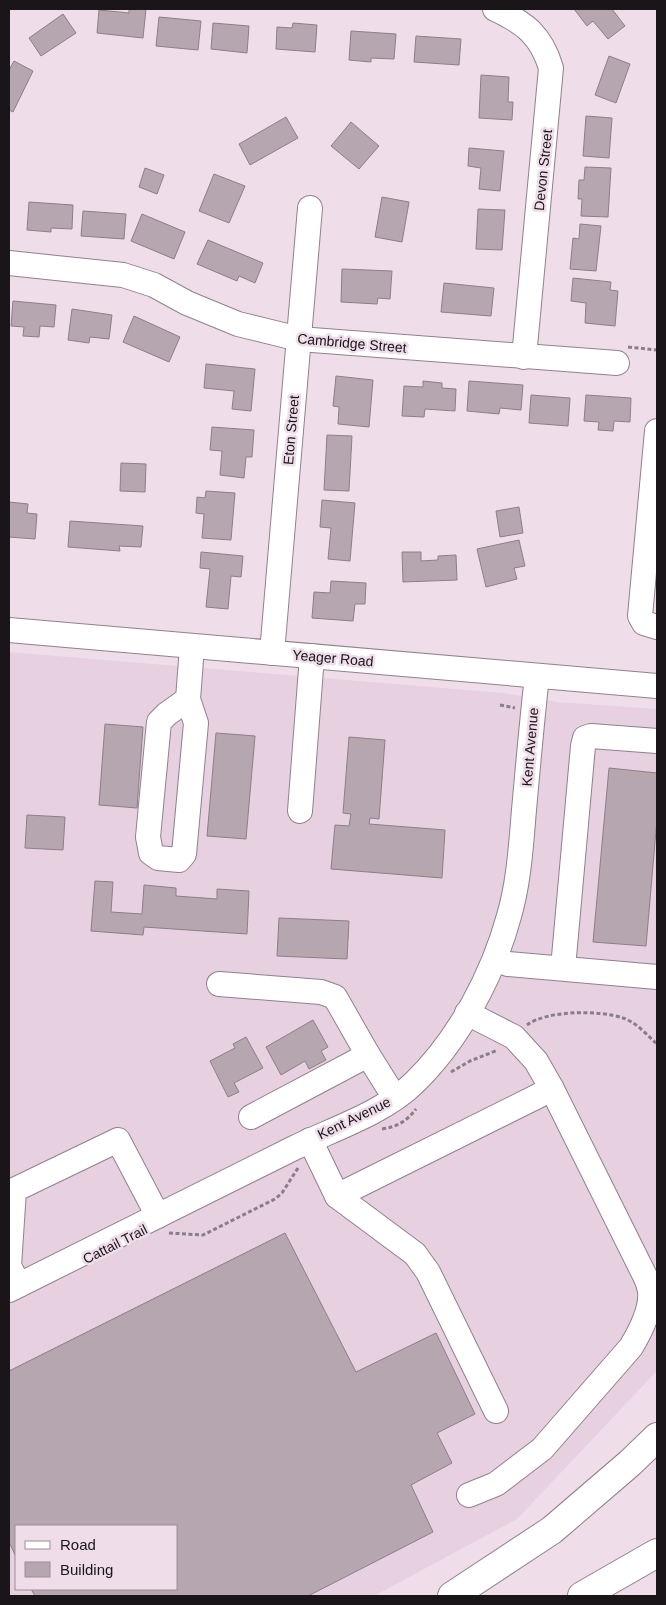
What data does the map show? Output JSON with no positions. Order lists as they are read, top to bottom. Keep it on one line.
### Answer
{"streets":{"street":["Devon Street","Cambridge Street","Eton Street","Yeager Road","Kent Avenue"],"path":["Cattail Trail"]},"crossings":[["Devon Street","Cambridge Street"],["Cambridge Street","Eton Street"],["Eton Street","Yeager Road"],["Yeager Road","Kent Avenue"],["Kent Avenue","Cattail Trail"]],"legend":["Road","Building"]}
